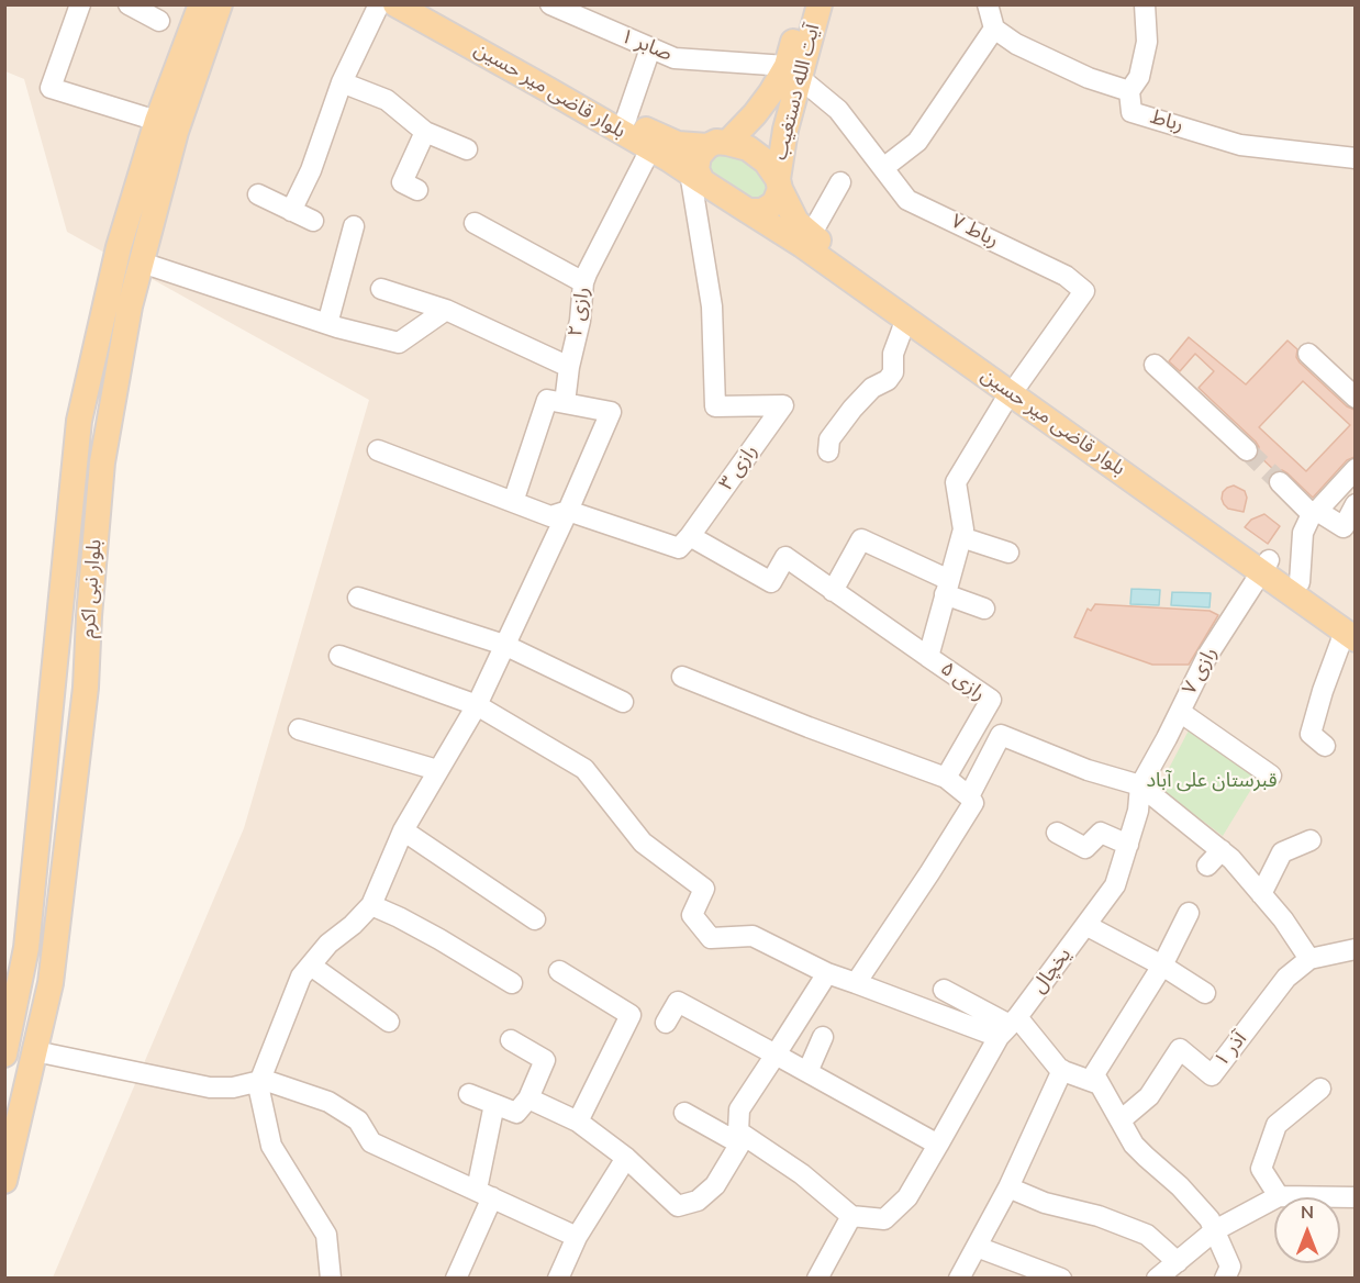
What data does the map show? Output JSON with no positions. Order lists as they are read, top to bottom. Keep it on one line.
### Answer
{"streets":{"main road":["بلوار قاضی میر حسین","آیت الله دستغیب","بلوار نبی اکرم"],"street":["صابر ۱","رباط","رباط ۷","رازی ۲","رازی ۳","رازی ۷","رازی ۵","یخچال","آذر ۱"]},"crossings":[["صابر ۱","آیت الله دستغیب"],["صابر ۱","رباط ۷"],["بلوار قاضی میر حسین","آیت الله دستغیب"],["بلوار قاضی میر حسین","رباط ۷"],["بلوار قاضی میر حسین","رازی ۲"],["بلوار قاضی میر حسین","رازی ۳"],["بلوار قاضی میر حسین","رازی ۷"],["بلوار قاضی میر حسین","رازی ۵"],["آیت الله دستغیب","رباط ۷"],["آیت الله دستغیب","رازی ۳"],["رباط ۷","رازی ۵"],["رازی ۷","یخچال"]],"parks":["قبرستان علی آباد"],"north":"top"}
